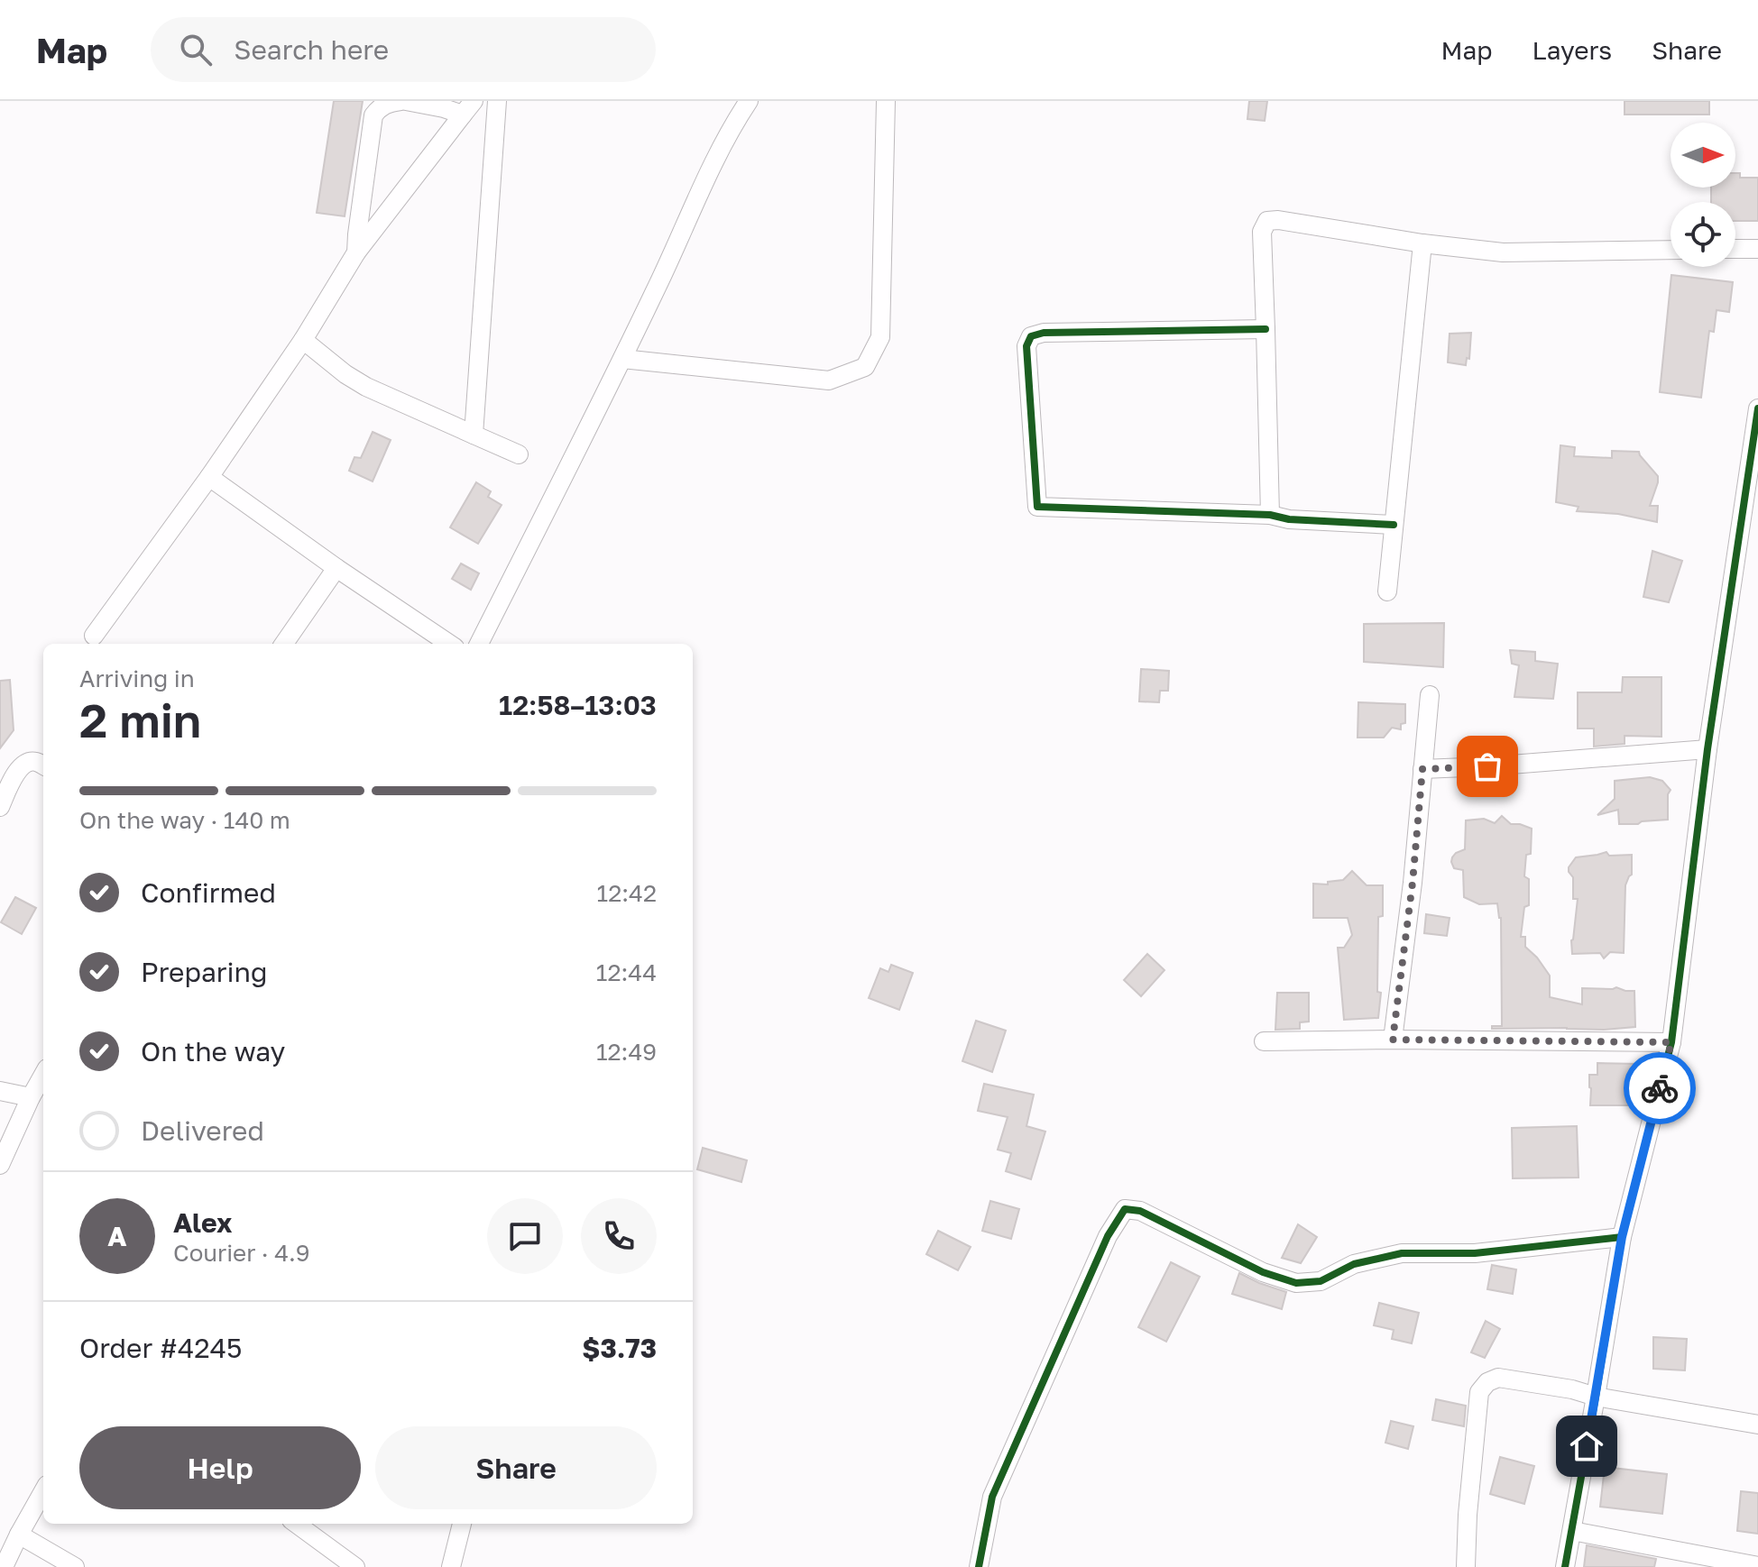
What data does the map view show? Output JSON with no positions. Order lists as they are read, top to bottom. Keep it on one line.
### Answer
{"north":"right","page":{"header":"Map","search":"Search here","nav":["Map","Layers","Share"],"heading":["2 min","Arriving in","12:58–13:03"],"panel":["Alex","Courier · 4.9","Order #4245","$3.73"],"bar":"On the way · 140 m","list":[["Confirmed","12:42"],["Preparing","12:44"],["On the way","12:49"],"Delivered"],"round":"A","buttons":["Help","Share"]}}
